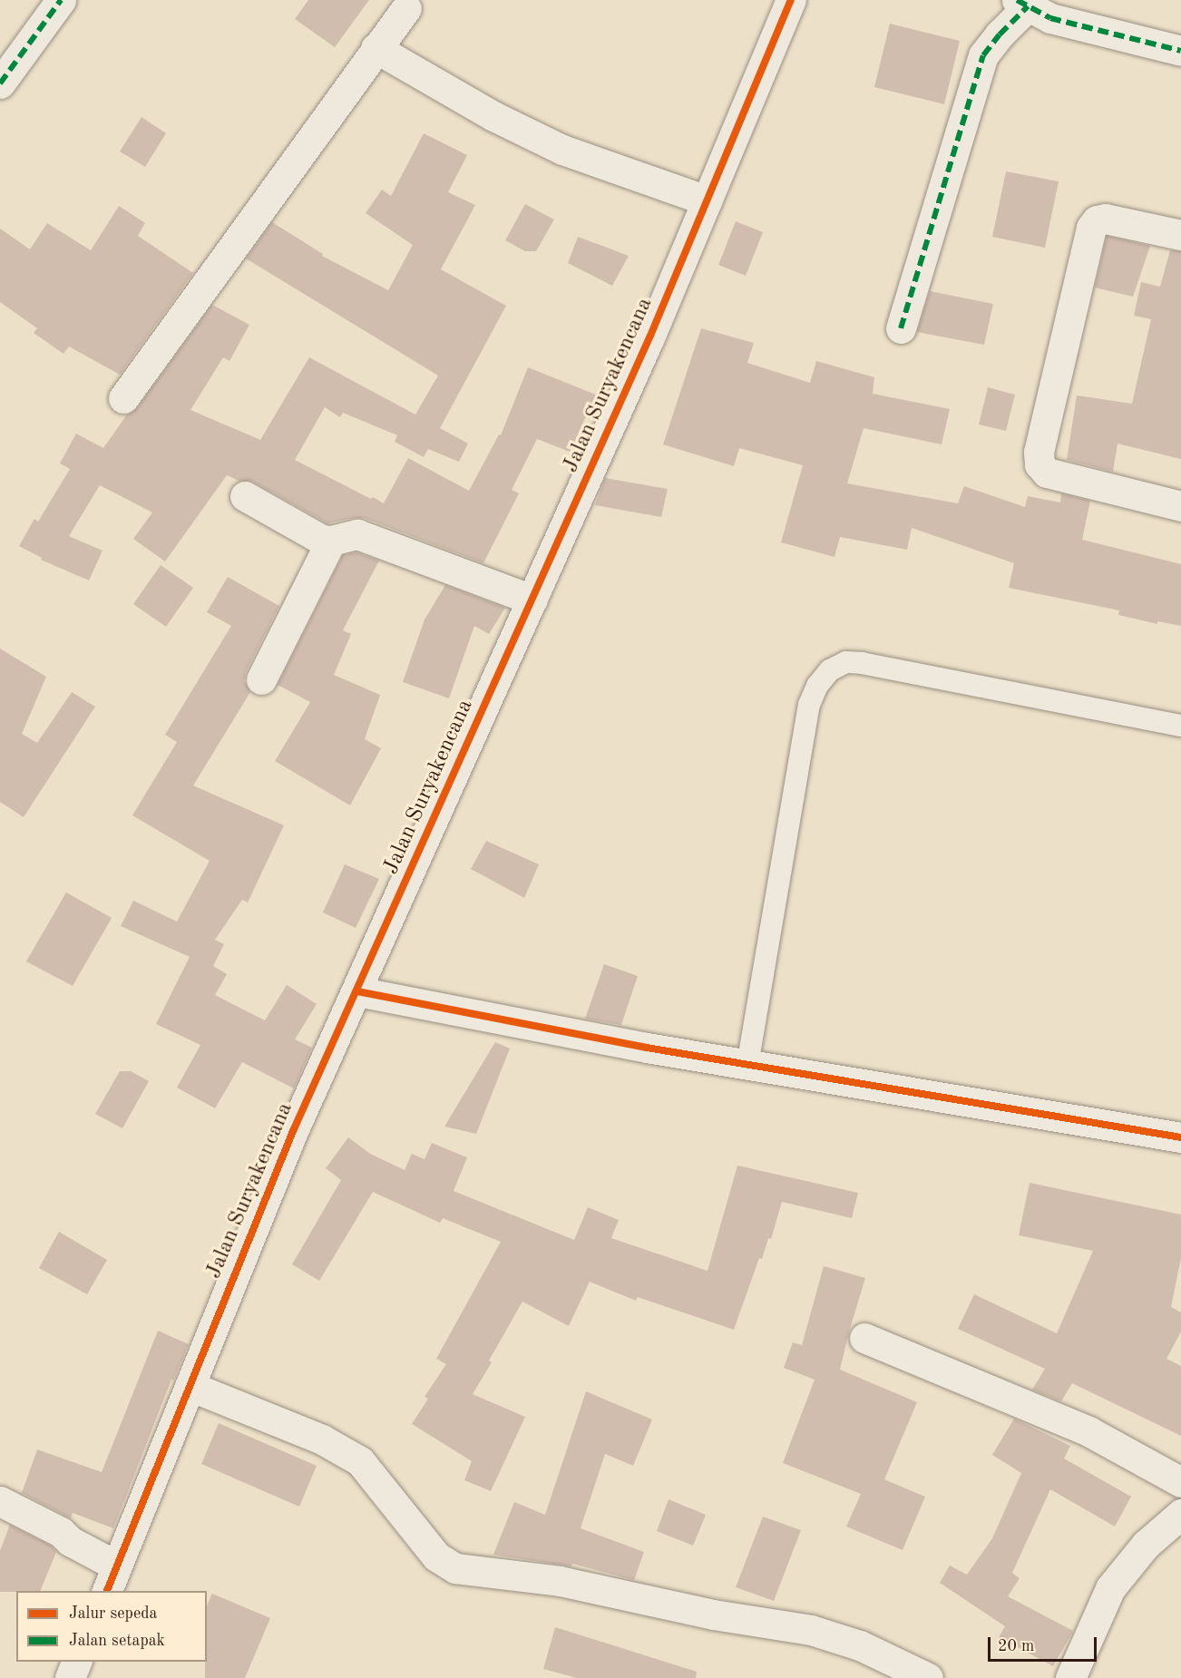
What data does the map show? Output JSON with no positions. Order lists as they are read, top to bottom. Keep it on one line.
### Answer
{"streets":{"street":["Jalan Suryakencana"]},"legend":["Jalur sepeda","Jalan setapak"],"scale_bar":"20 m"}
